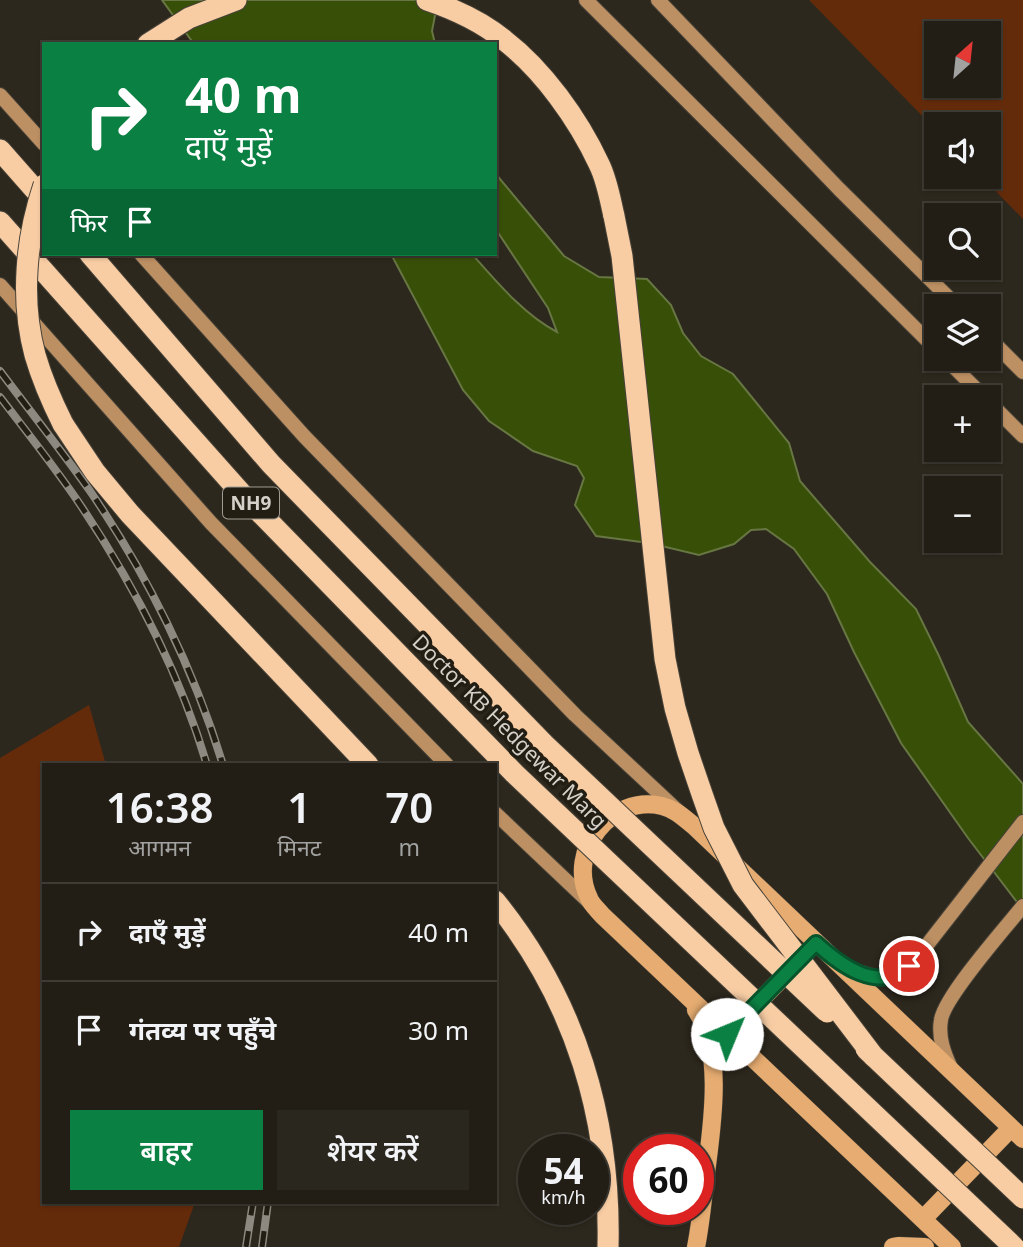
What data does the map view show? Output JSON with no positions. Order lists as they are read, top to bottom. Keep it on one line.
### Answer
{"streets":{"highway":["NH9","Doctor KB Hedgewar Marg"]},"north":"top right","page":{"map_buttons":["+","−"],"turn":["40 m","दाएँ मुड़ें"],"then":"फिर","eta":["16:38","आगमन","1","मिनट","70","m"],"list":[{"name":"दाएँ मुड़ें","value":"40 m"},{"name":"गंतव्य पर पहुँचे","value":"30 m"}],"buttons":["बाहर","शेयर करें"],"speed":"54 km/h","limit":"60"}}
